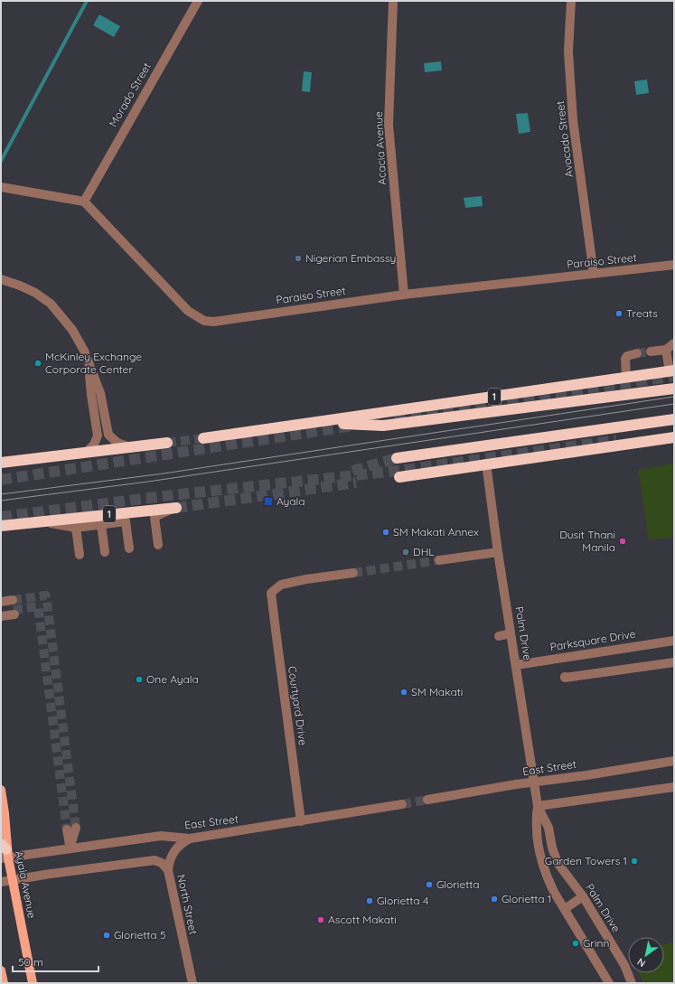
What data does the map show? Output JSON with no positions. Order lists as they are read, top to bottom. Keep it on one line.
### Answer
{"streets":{"highway":["1"],"main road":["Ayala Avenue"],"street":["Morado Street","Avocado Street","Acacia Avenue","Paraiso Street","Palm Drive","Parksquare Drive","Courtyard Drive","East Street","North Street"]},"crossings":[["Morado Street","Paraiso Street"],["Avocado Street","Paraiso Street"],["Acacia Avenue","Paraiso Street"],["Palm Drive","Parksquare Drive"],["Palm Drive","East Street"],["Courtyard Drive","East Street"],["East Street","Ayala Avenue"],["East Street","North Street"]],"places":{"other":["Nigerian Embassy","Treats","McKinley Exchange Corporate Center","SM Makati Annex","Dusit Thani Manila","DHL","One Ayala","SM Makati","Garden Towers 1","Glorietta","Glorietta 1","Glorietta 4","Ascott Makati","Glorietta 5","Grinn"],"transit":["Ayala"]},"scale_bar":"50 m","north":"bottom left"}
